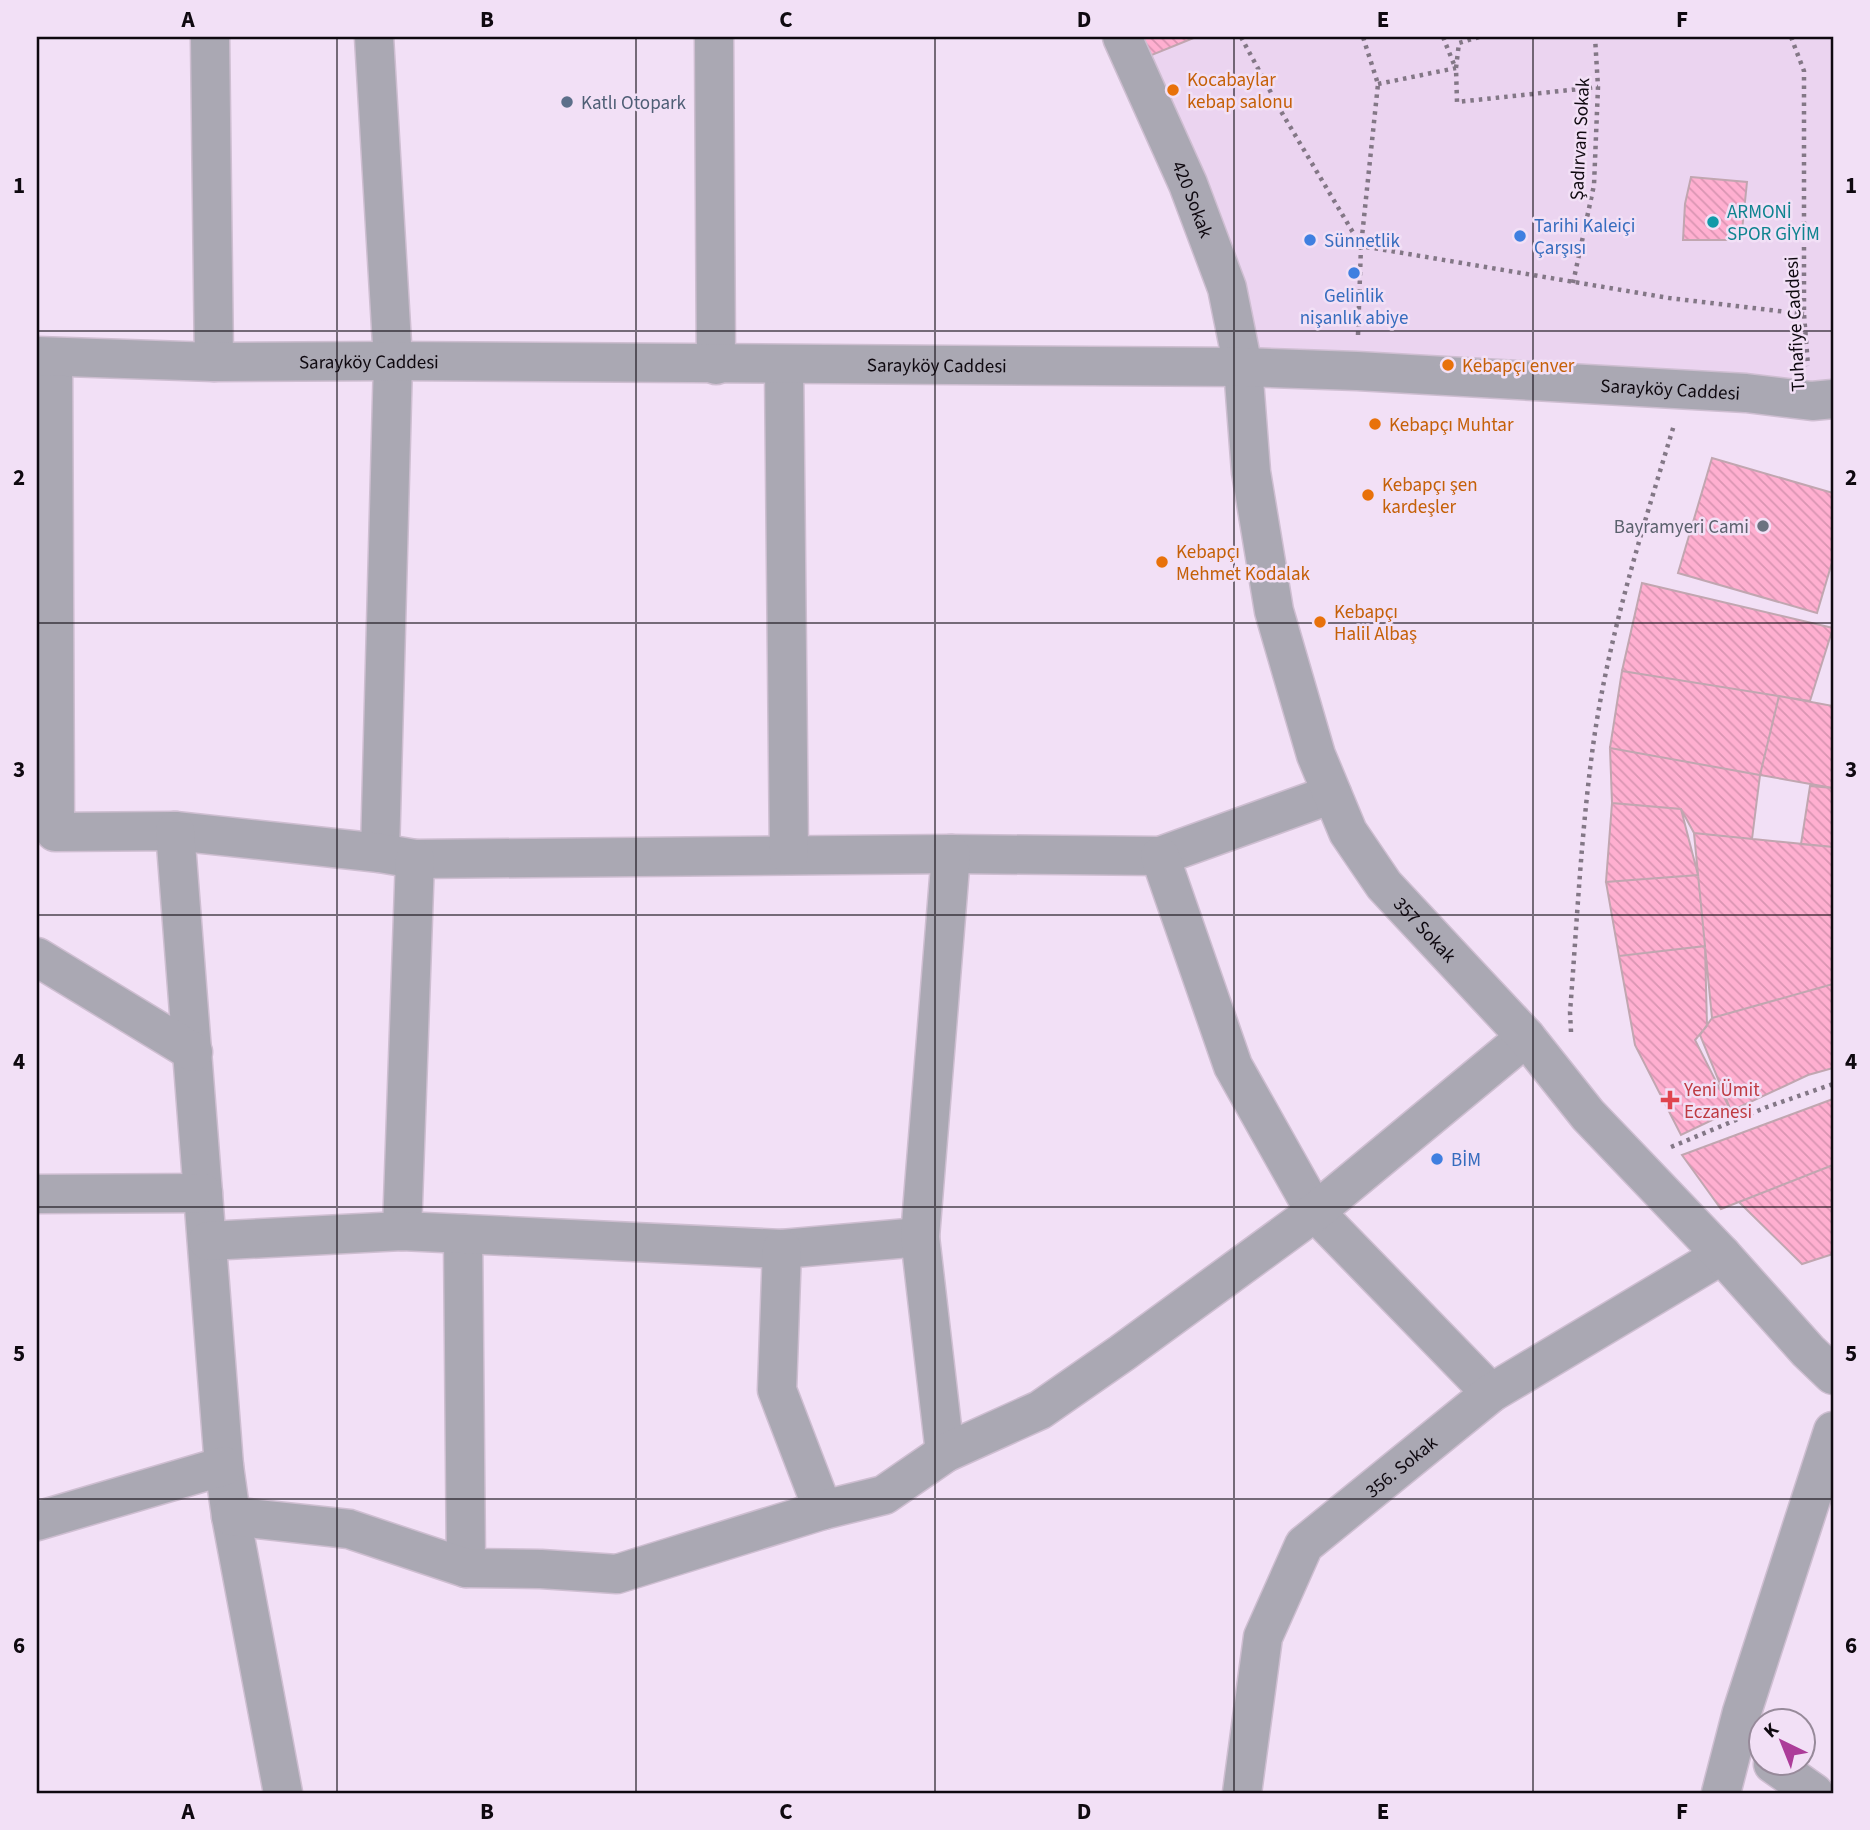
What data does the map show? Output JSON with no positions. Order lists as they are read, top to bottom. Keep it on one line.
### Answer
{"streets":{"street":["420 Sokak","Sarayköy Caddesi","357 Sokak","356. Sokak"],"path":["Şadırvan Sokak","Tuhafiye Caddesi"]},"crossings":[["420 Sokak","Sarayköy Caddesi"],["420 Sokak","357 Sokak"],["Tuhafiye Caddesi","Sarayköy Caddesi"],["Sarayköy Caddesi","357 Sokak"],["357 Sokak","356. Sokak"]],"places":{"other":["Kocabaylar kebap salonu","Katlı Otopark","ARMONİ SPOR GİYİM","Tarihi Kaleiçi Çarşısı","Sünnetlik","Gelinlik nişanlık abiye","Kebapçı enver","Kebapçı Muhtar","Kebapçı şen kardeşler","Bayramyeri Cami","Kebapçı Mehmet Kodalak","Kebapçı Halil Albaş","BİM"],"health":["Yeni Ümit Eczanesi"]},"north":"top left","grid":{"columns":["A","B","C","D","E","F"],"rows":["1","2","3","4","5","6"]}}
